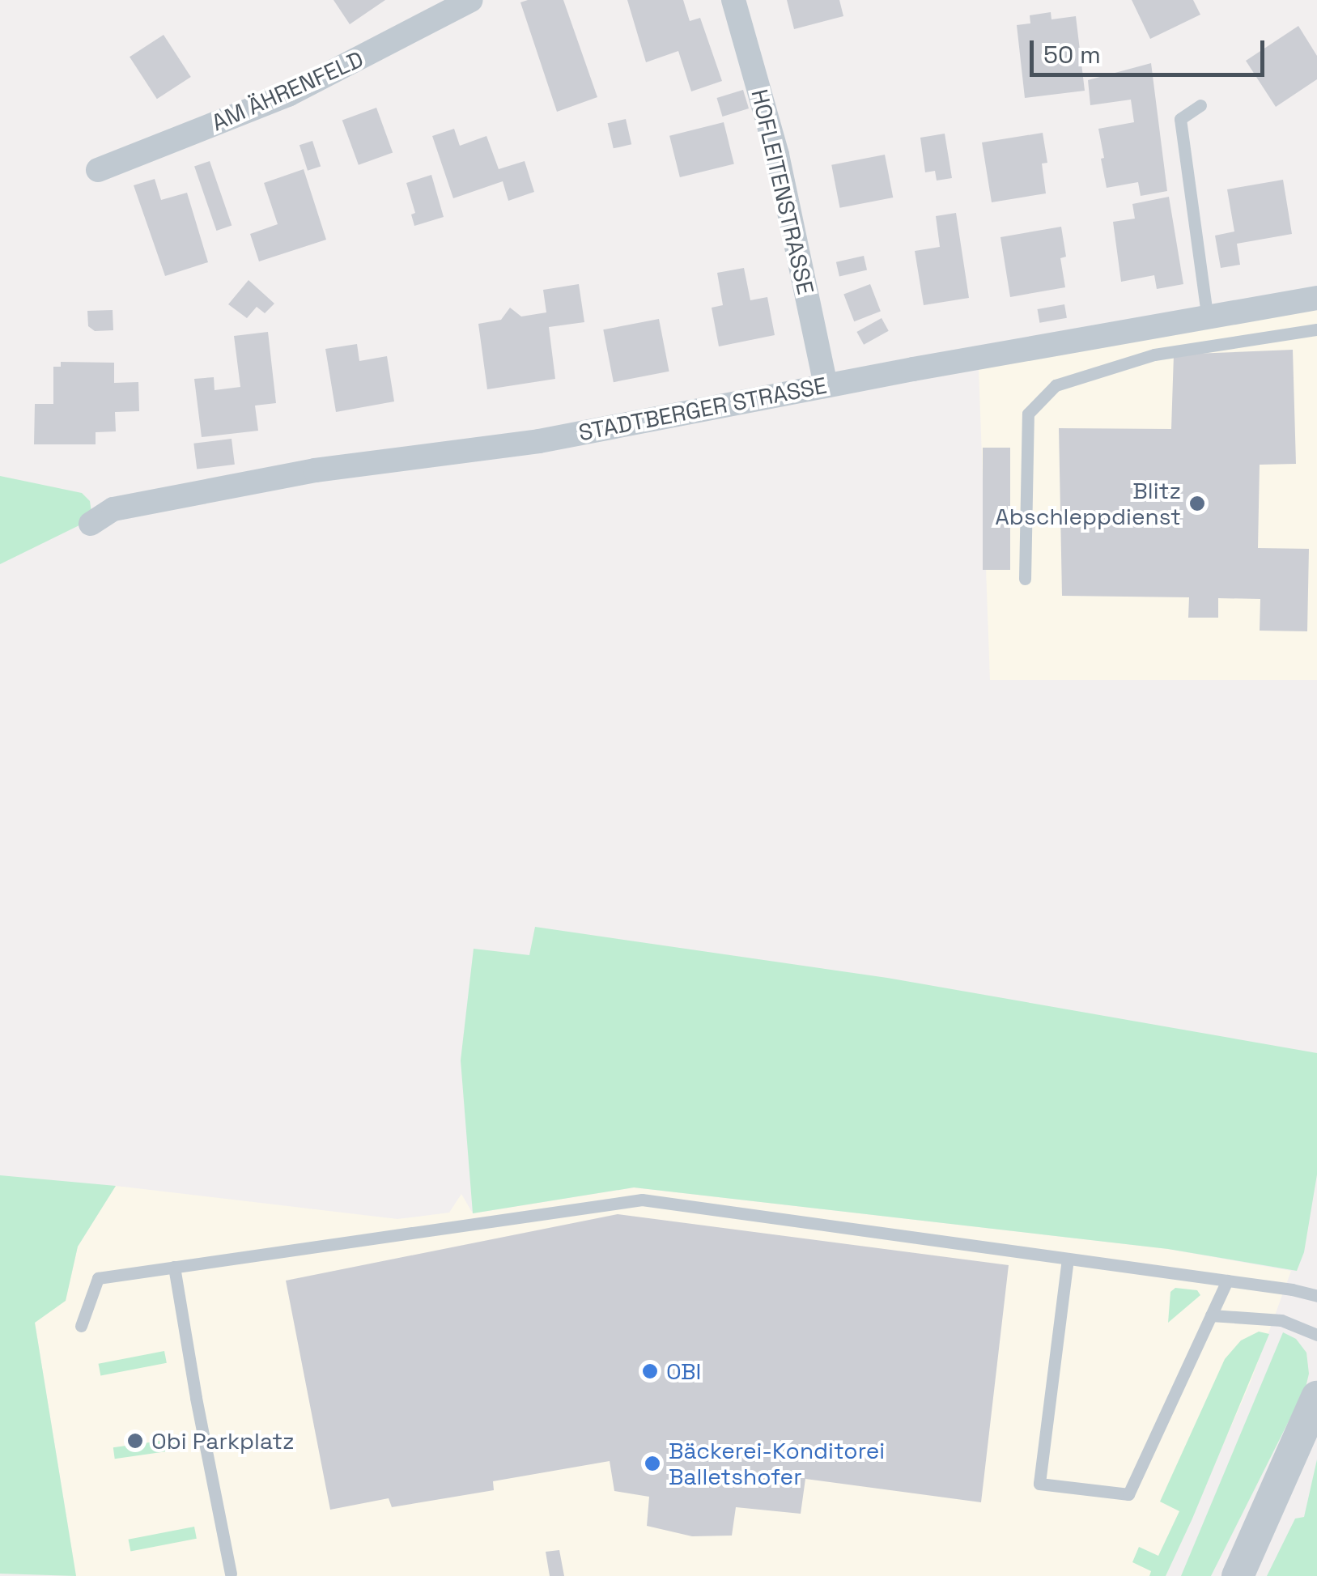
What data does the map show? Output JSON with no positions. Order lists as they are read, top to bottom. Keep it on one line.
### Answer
{"streets":{"street":["AM ÄHRENFELD","HOFLEITENSTRASSE","STADTBERGER STRASSE"]},"crossings":[["HOFLEITENSTRASSE","STADTBERGER STRASSE"]],"places":["Blitz Abschleppdienst","OBI","Obi Parkplatz","Bäckerei-Konditorei Balletshofer"],"scale_bar":"50 m"}
